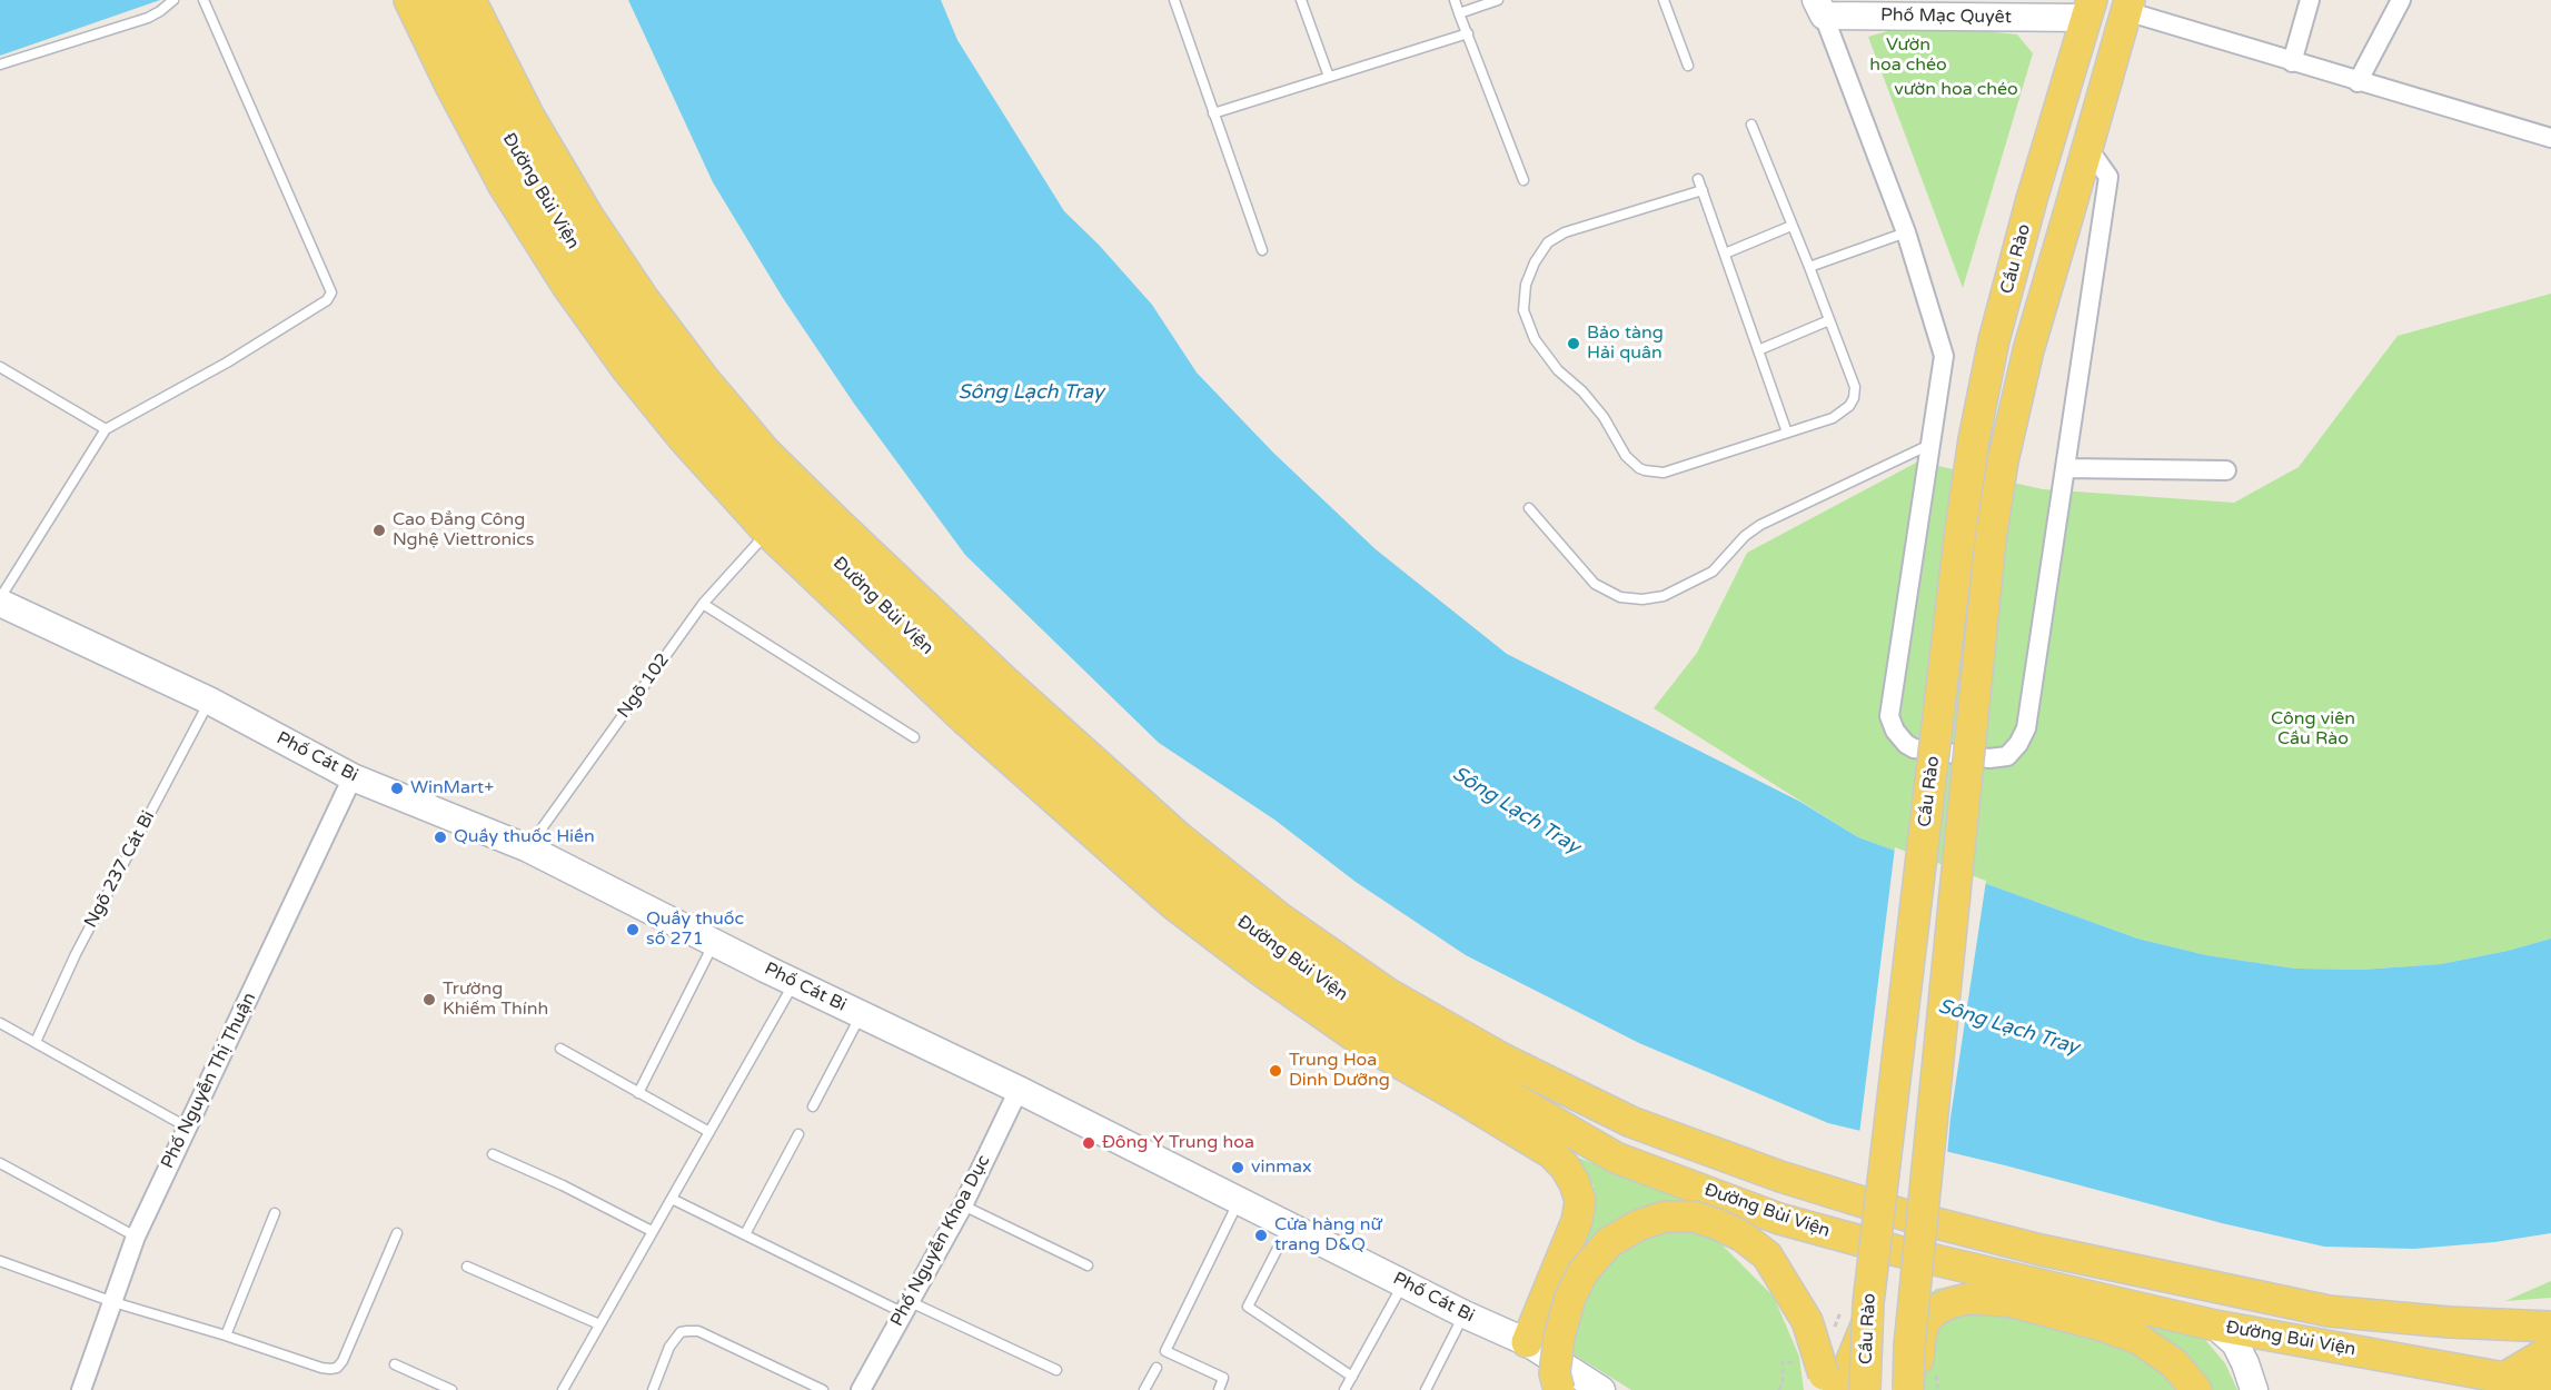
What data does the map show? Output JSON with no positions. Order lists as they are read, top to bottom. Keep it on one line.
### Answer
{"streets":{"main road":["Đường Bùi Viện","Cầu Rào"],"street":["Phố Mạc Quyêt","Phố Cát Bi","Phố Nguyễn Thị Thuận","Phố Nguyễn Khoa Dục"],"lane":["Ngõ 102","Ngõ 237 Cát Bi"]},"crossings":[["Phố Mạc Quyêt","Cầu Rào"],["Đường Bùi Viện","Ngõ 102"],["Đường Bùi Viện","Phố Cát Bi"],["Ngõ 102","Phố Cát Bi"],["Phố Cát Bi","Ngõ 237 Cát Bi"],["Phố Cát Bi","Phố Nguyễn Thị Thuận"],["Phố Cát Bi","Phố Nguyễn Khoa Dục"]],"water":["Sông Lạch Tray"],"parks":["Vườn hoa chéo","vườn hoa chéo","Công viên Cầu Rào"],"places":["Bảo tàng Hải quân","Cao Đẳng Công Nghệ Viettronics","WinMart+","Quầy thuốc Hiền","Quầy thuốc số 271","Trường Khiếm Thính","Trung Hoa Dinh Dưỡng","Đông Y Trung hoa","vinmax","Cửa hàng nữ trang D&Q"]}
